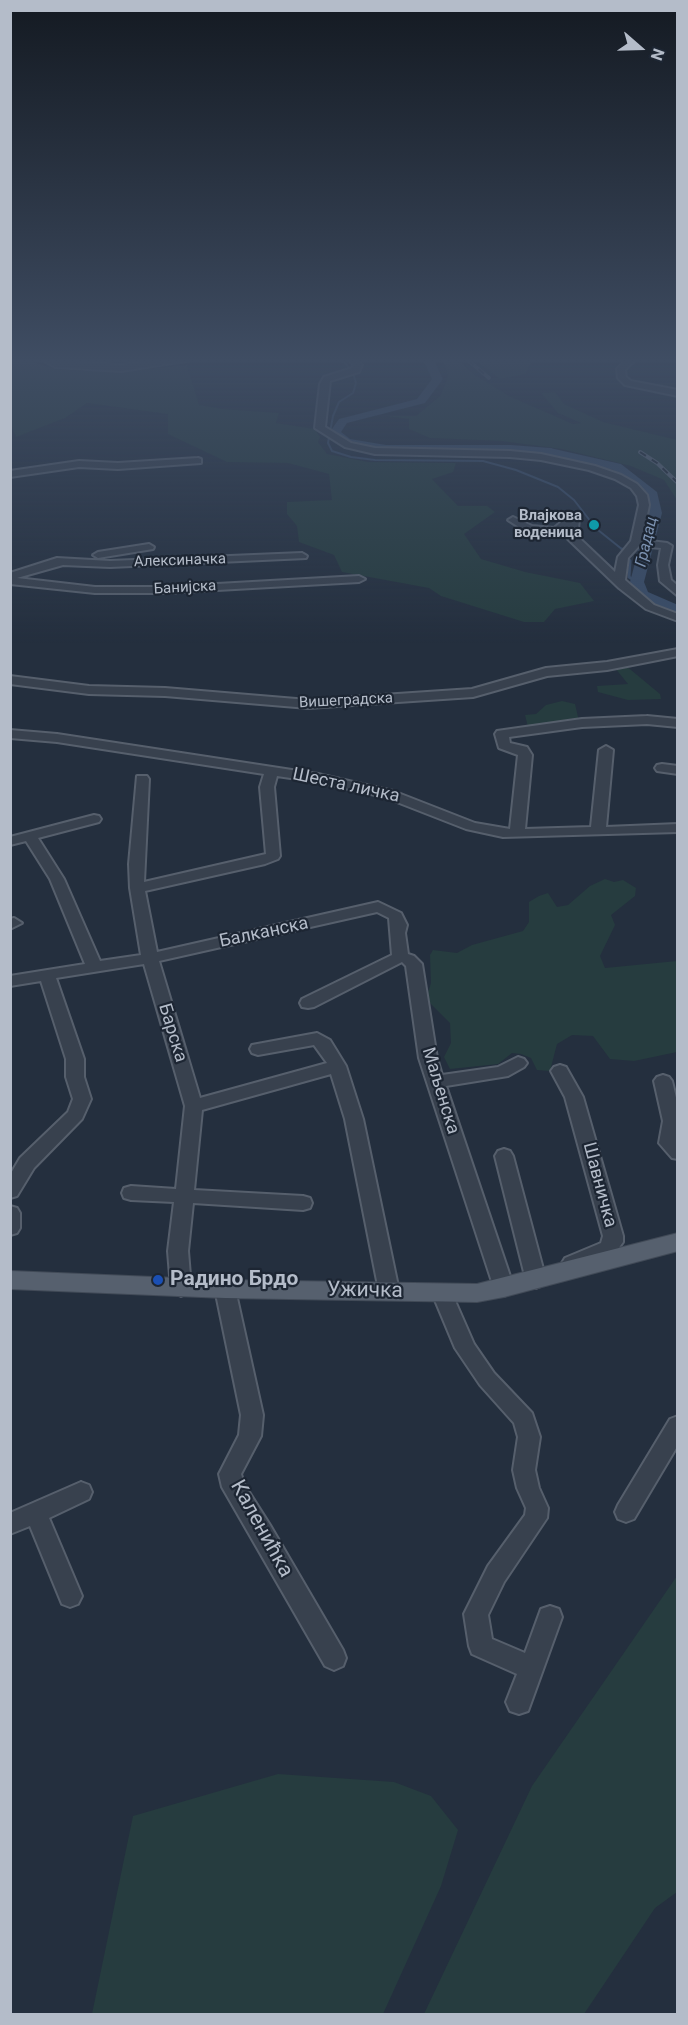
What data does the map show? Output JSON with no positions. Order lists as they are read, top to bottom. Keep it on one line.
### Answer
{"streets":{"main road":["Ужичка"],"street":["Алексиначка","Банијска","Вишеградска","Шеста личка","Балканска","Барска","Маљенска","Шавничка","Каленићка"]},"crossings":[["Балканска","Барска"],["Балканска","Маљенска"],["Барска","Ужичка"],["Маљенска","Ужичка"],["Шавничка","Ужичка"],["Ужичка","Каленићка"]],"water":["Градац"],"places":["Влајкова воденица","Радино Брдо"],"north":"right"}
